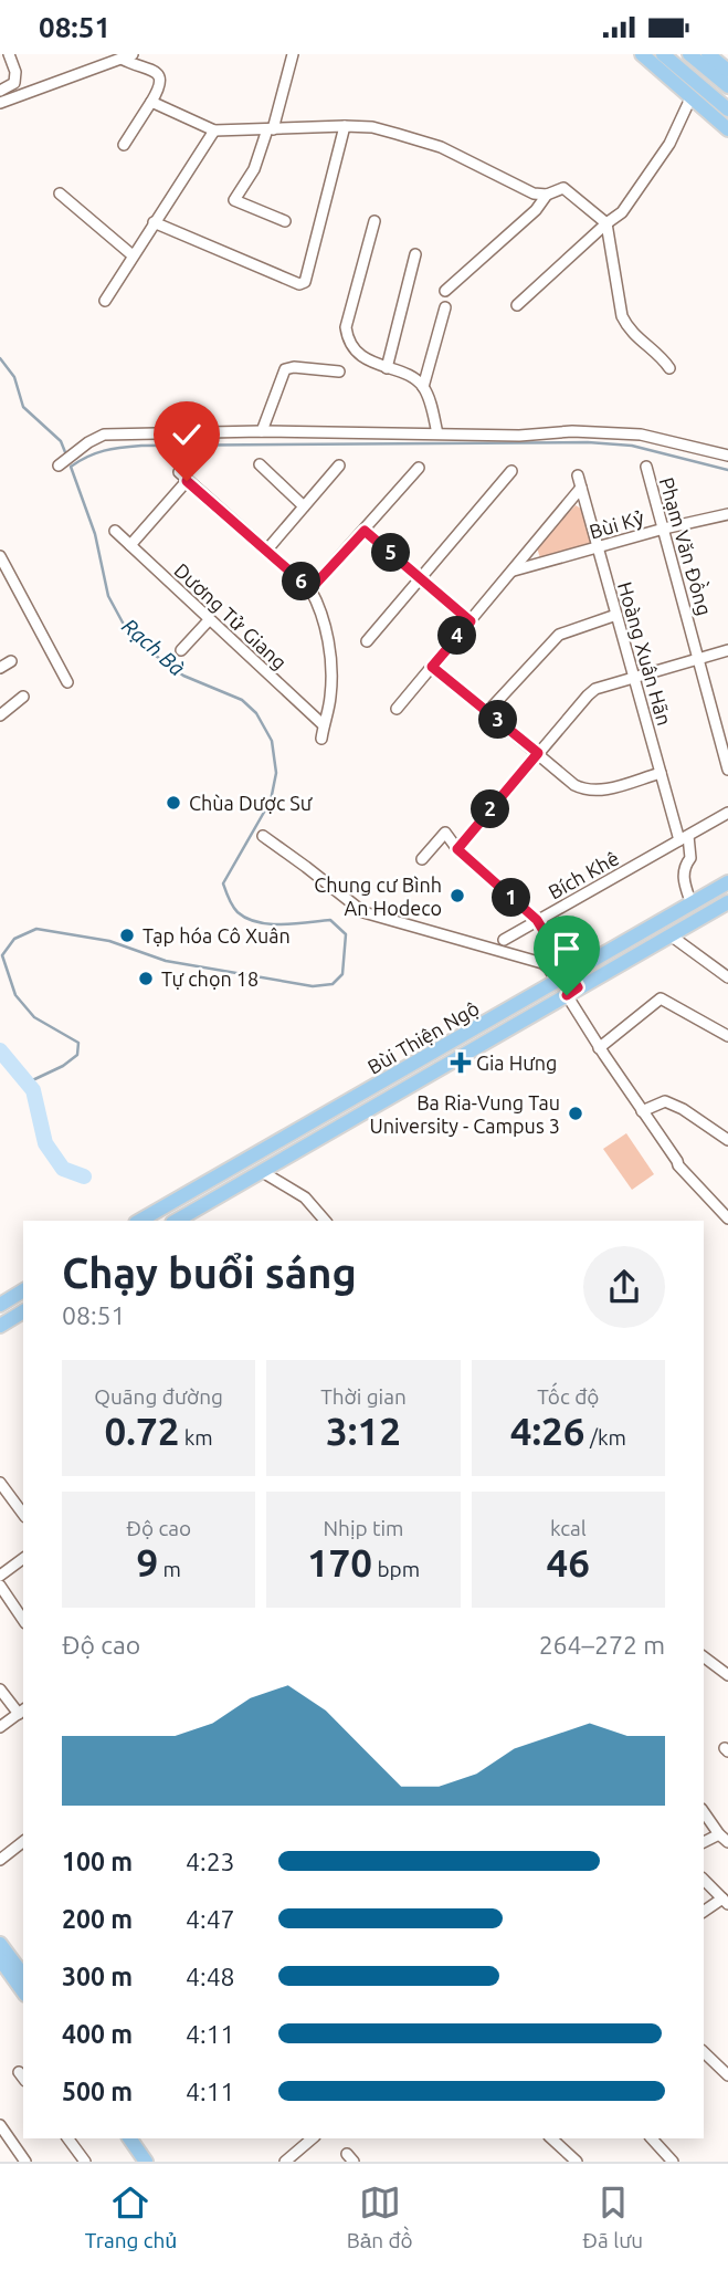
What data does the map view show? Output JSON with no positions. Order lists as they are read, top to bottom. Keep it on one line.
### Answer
{"streets":{"main road":["Bùi Thiện Ngộ"],"street":["Bùi Kỷ","Phạm Văn Đồng","Dương Tử Giang","Hoàng Xuân Hãn","Bích Khê"]},"crossings":[["Bùi Kỷ","Phạm Văn Đồng"],["Bùi Kỷ","Hoàng Xuân Hãn"],["Hoàng Xuân Hãn","Bích Khê"]],"water":["Rạch Bà"],"places":{"other":["Chùa Dược Sư","Chung cư Bình An Hodeco","Tạp hóa Cô Xuân","Tự chọn 18","Ba Ria-Vung Tau University - Campus 3"],"health":["Gia Hưng"]},"page":{"status":"08:51","pins":["5","6","4","3","2","1"],"heading":["Chạy buổi sáng","08:51"],"stats":[["Quãng đường","0.72 km"],["Thời gian","3:12"],["Tốc độ","4:26 /km"],["Độ cao","9 m"],["Nhịp tim","170 bpm"],["kcal","46"]],"chart":["Độ cao","264–272 m"],"list":[{"name":"100 m","note":"4:23"},{"name":"200 m","note":"4:47"},{"name":"300 m","note":"4:48"},{"name":"400 m","note":"4:11"},{"name":"500 m","note":"4:11"}],"tabs":["Trang chủ","Bản đồ","Đã lưu"]}}
